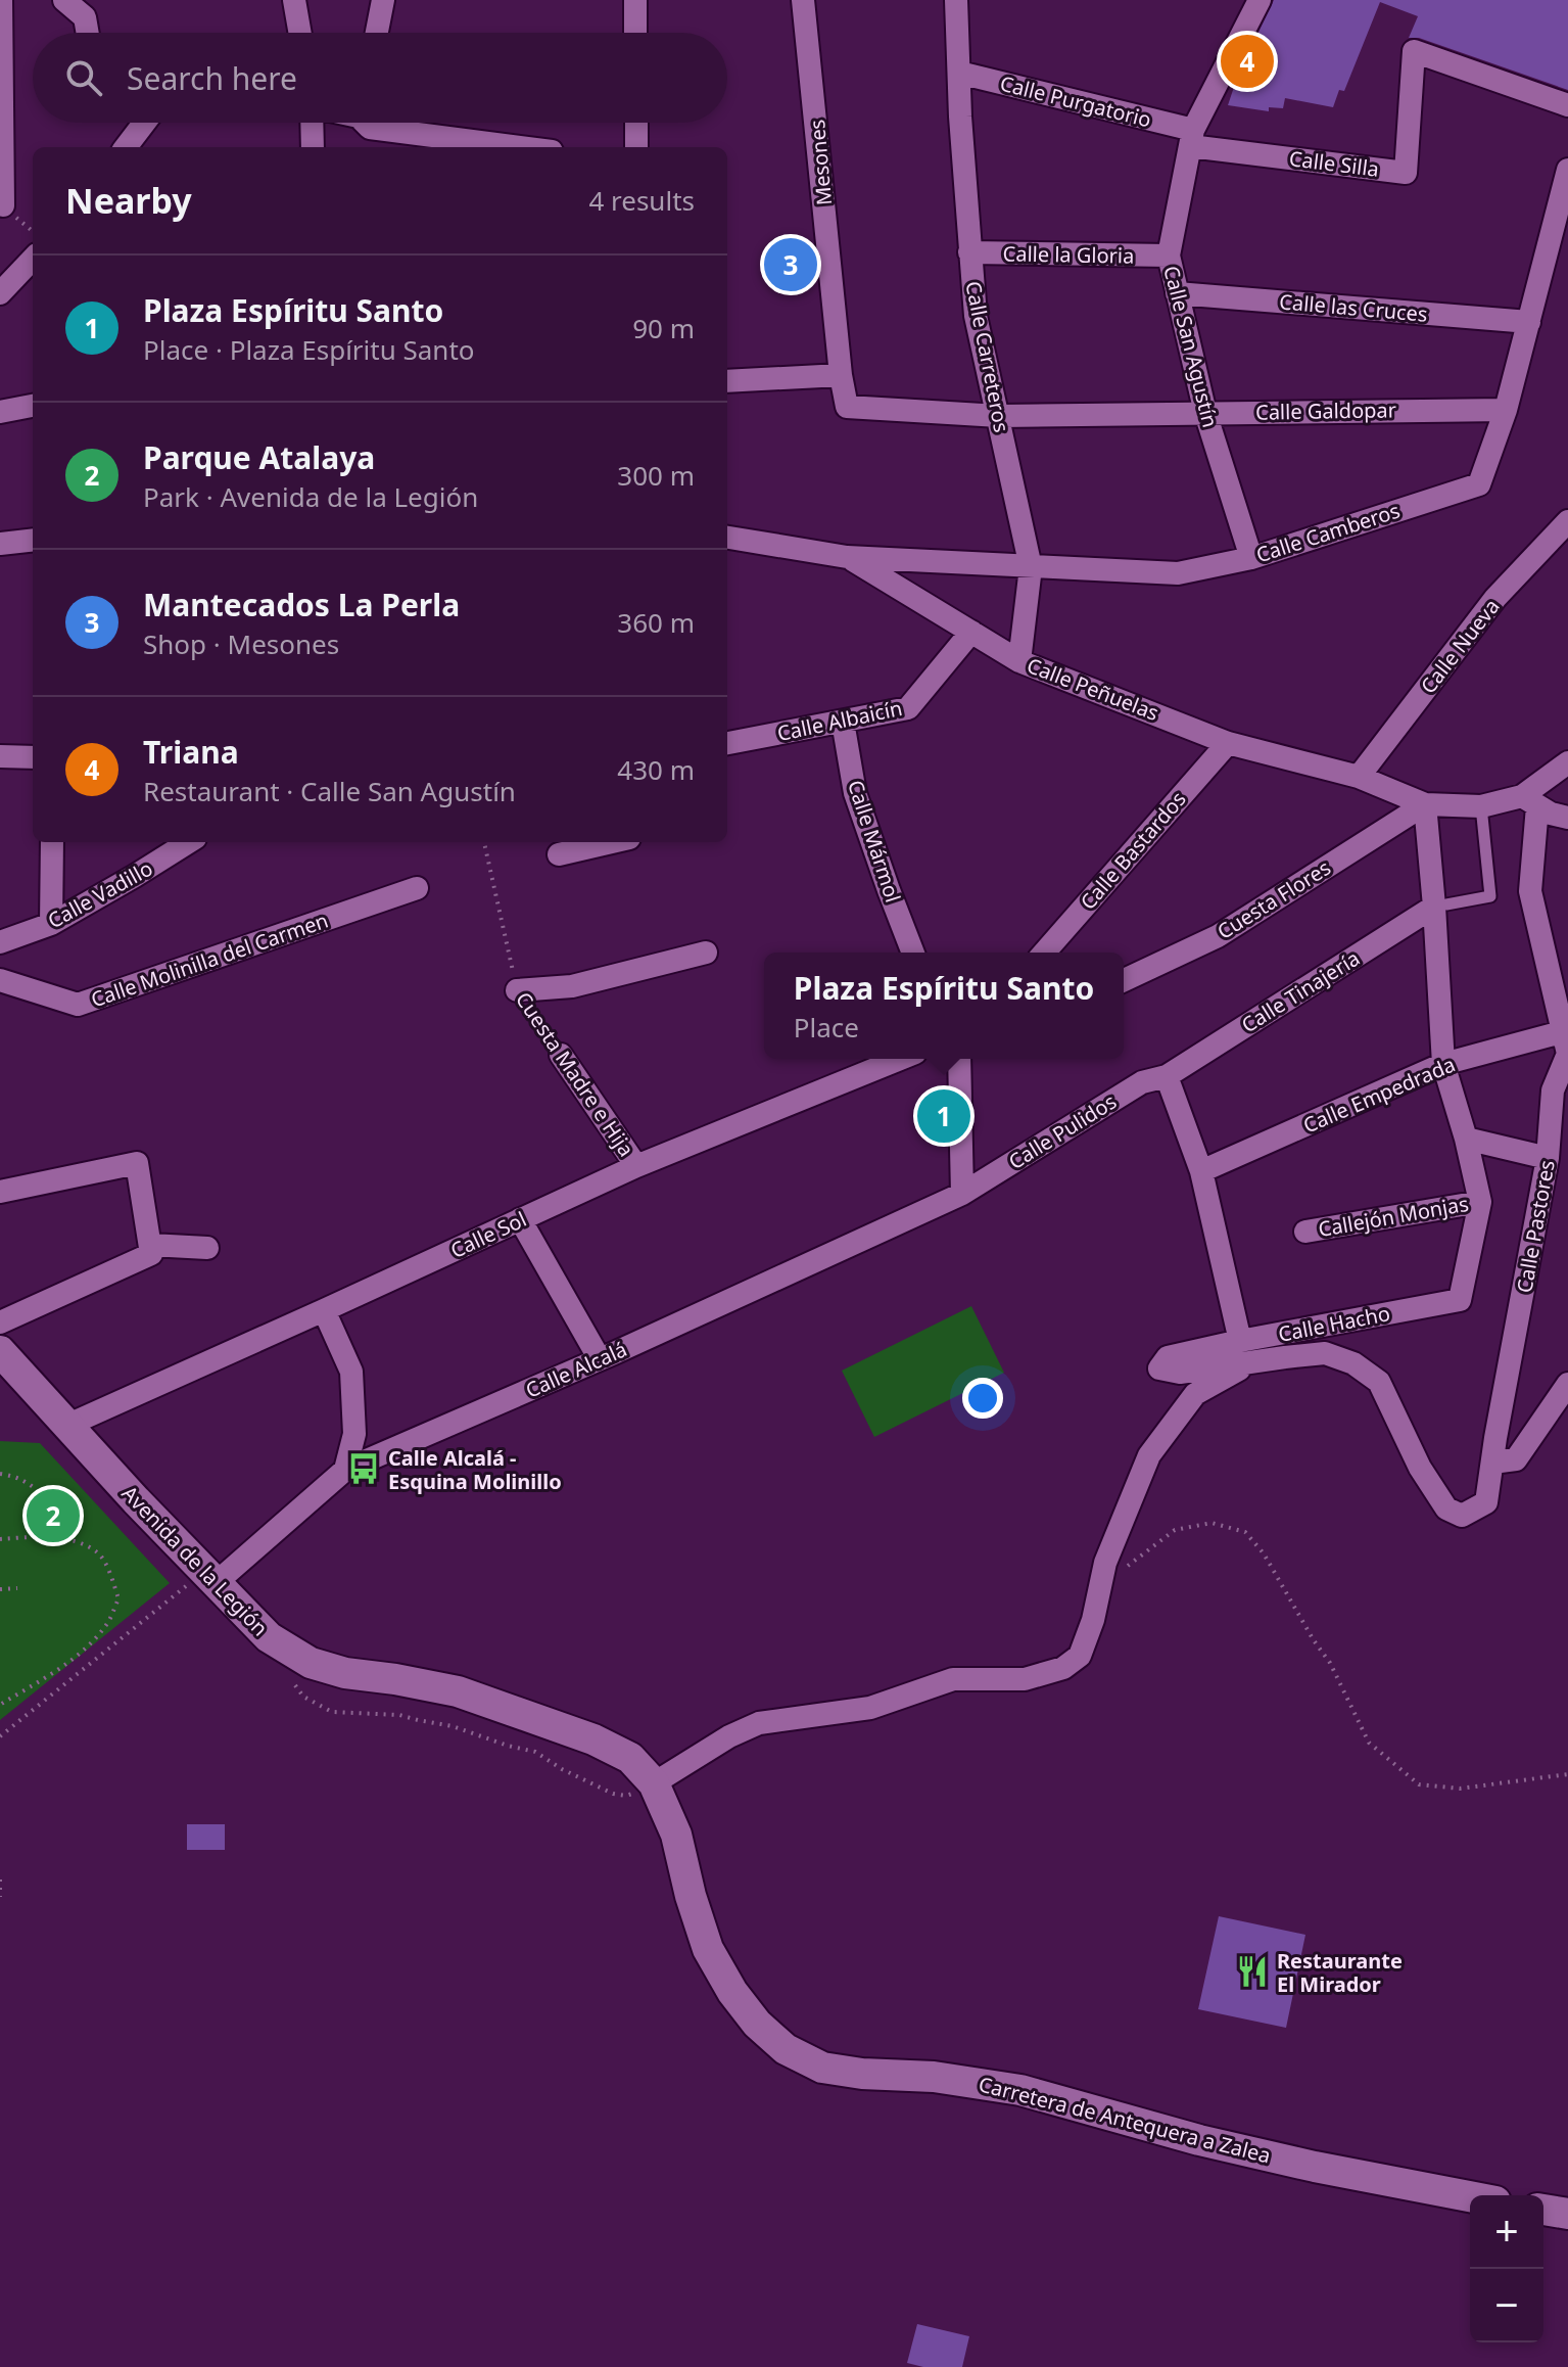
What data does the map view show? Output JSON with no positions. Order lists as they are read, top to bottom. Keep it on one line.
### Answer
{"streets":{"main road":["Avenida de la Legión","Carretera de Antequera a Zalea"],"street":["Calle Purgatorio","Mesones","Calle Silla","Calle la Gloria","Calle las Cruces","Calle San Agustín","Calle Carreteros","Calle Galdopar","Calle Camberos","Calle Nueva","Calle Peñuelas","Calle Albaicín","Calle Mármol","Calle Bastardos","Calle Vadillo","Cuesta Flores","Calle Molinilla del Carmen","Calle Tinajería","Cuesta Madre e Hija","Calle Empedrada","Calle Pulidos","Callejón Monjas","Calle Pastores","Calle Sol","Calle Hacho","Calle Alcalá"]},"crossings":[["Calle Purgatorio","Calle Silla"],["Calle Purgatorio","Calle San Agustín"],["Calle Purgatorio","Calle Carreteros"],["Mesones","Calle Carreteros"],["Mesones","Calle Galdopar"],["Calle Silla","Calle San Agustín"],["Calle la Gloria","Calle San Agustín"],["Calle la Gloria","Calle Carreteros"],["Calle las Cruces","Calle San Agustín"],["Calle las Cruces","Calle Camberos"],["Calle San Agustín","Calle Galdopar"],["Calle San Agustín","Calle Camberos"],["Calle Carreteros","Calle Galdopar"],["Calle Carreteros","Calle Camberos"],["Calle Carreteros","Calle Peñuelas"],["Calle Galdopar","Calle Camberos"],["Calle Camberos","Calle Peñuelas"],["Calle Nueva","Calle Peñuelas"],["Calle Peñuelas","Calle Albaicín"],["Calle Peñuelas","Calle Bastardos"],["Calle Peñuelas","Cuesta Flores"],["Calle Peñuelas","Calle Hacho"],["Calle Albaicín","Calle Mármol"],["Cuesta Flores","Calle Hacho"],["Calle Tinajería","Calle Pulidos"],["Calle Tinajería","Calle Hacho"],["Cuesta Madre e Hija","Calle Sol"],["Calle Empedrada","Calle Pastores"],["Calle Empedrada","Calle Hacho"],["Calle Pulidos","Calle Alcalá"],["Callejón Monjas","Calle Hacho"],["Calle Sol","Avenida de la Legión"],["Calle Alcalá","Avenida de la Legión"],["Avenida de la Legión","Carretera de Antequera a Zalea"]],"places":{"bus stop":["Calle Alcalá - Esquina Molinillo"],"restaurant":["Restaurante El Mirador"]},"page":{"pins":["4","3","1","2"],"search":"Search here","heading":["Nearby","4 results"],"list":[{"mark":"1","name":"Plaza Espíritu Santo","note":"Place · Plaza Espíritu Santo","value":"90 m"},{"mark":"2","name":"Parque Atalaya","note":"Park · Avenida de la Legión","value":"300 m"},{"mark":"3","name":"Mantecados La Perla","note":"Shop · Mesones","value":"360 m"},{"mark":"4","name":"Triana","note":"Restaurant · Calle San Agustín","value":"430 m"}],"popup":["Plaza Espíritu Santo","Place"],"map_buttons":["+","−"]}}
